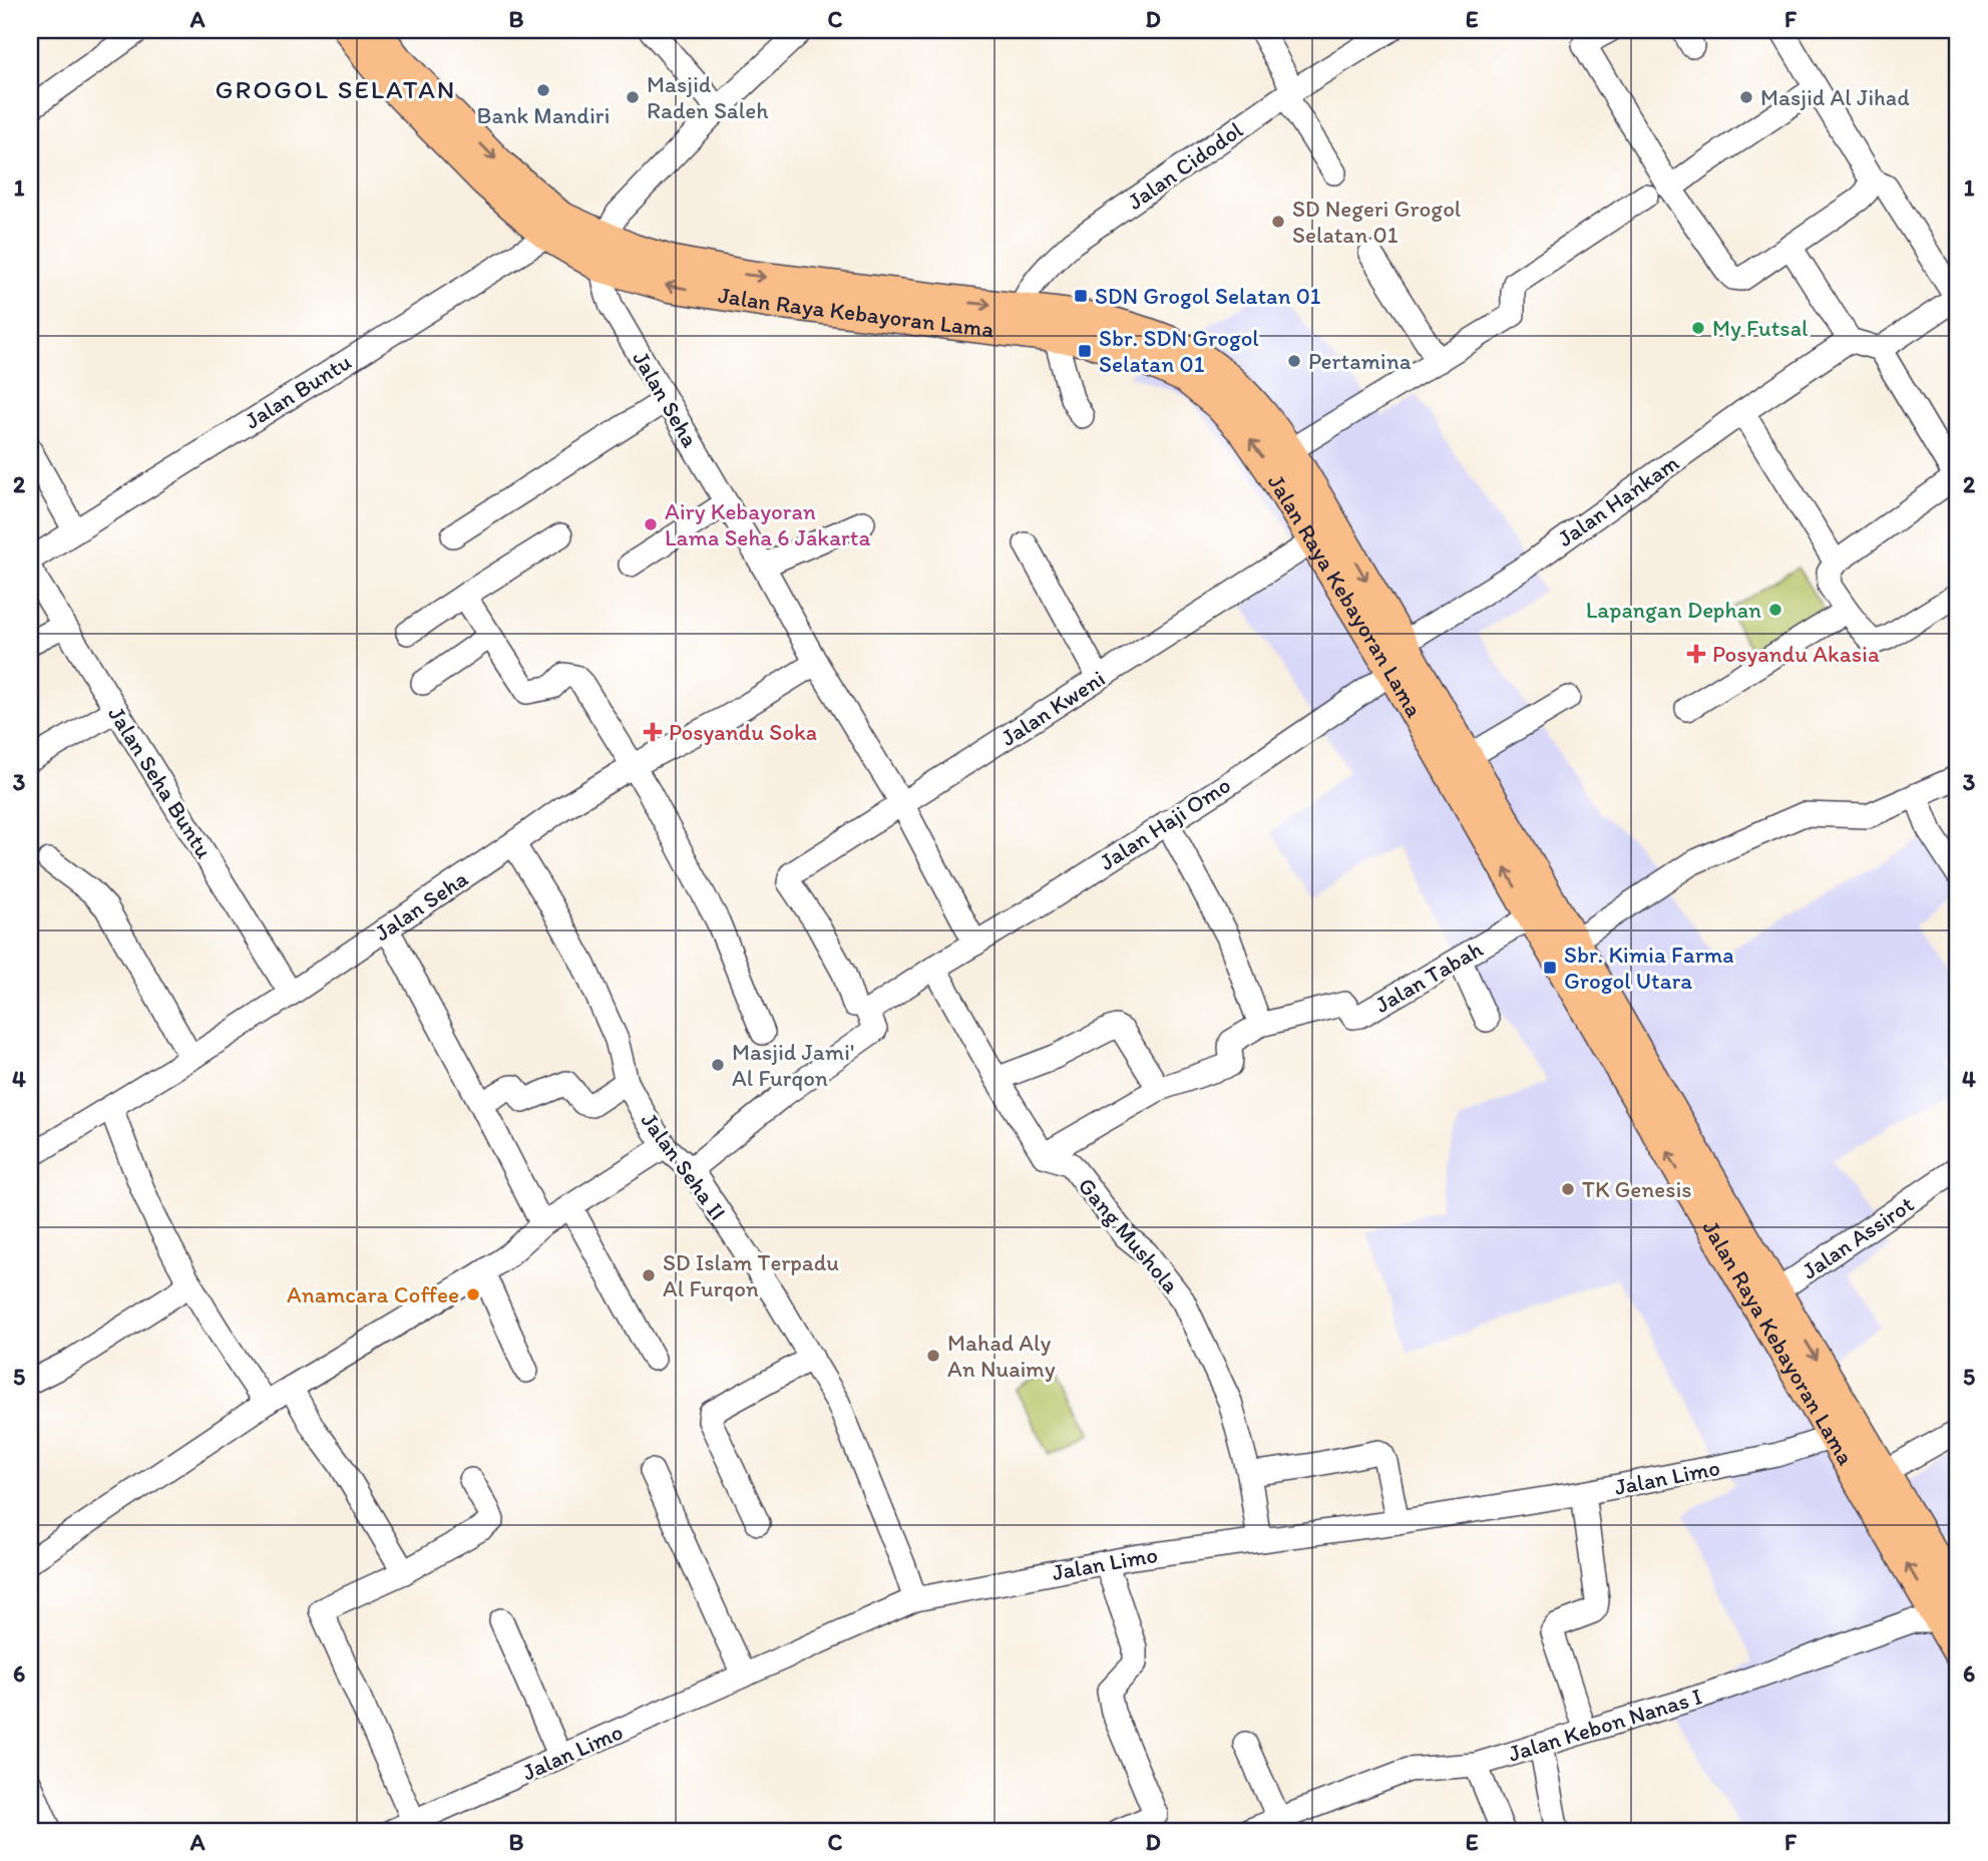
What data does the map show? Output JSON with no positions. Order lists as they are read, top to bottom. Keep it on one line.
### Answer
{"streets":{"main road":["Jalan Raya Kebayoran Lama"],"street":["Jalan Cidodol","Jalan Buntu","Jalan Seha","Jalan Hankam","Jalan Kweni","Jalan Seha Buntu","Jalan Haji Omo","Jalan Tabah","Jalan Seha II","Gang Mushola","Jalan Assirot","Jalan Limo","Jalan Kebon Nanas I"]},"crossings":[["Jalan Cidodol","Jalan Raya Kebayoran Lama"],["Jalan Raya Kebayoran Lama","Jalan Buntu"],["Jalan Raya Kebayoran Lama","Jalan Seha"],["Jalan Raya Kebayoran Lama","Jalan Hankam"],["Jalan Raya Kebayoran Lama","Jalan Kweni"],["Jalan Raya Kebayoran Lama","Jalan Haji Omo"],["Jalan Raya Kebayoran Lama","Jalan Tabah"],["Jalan Raya Kebayoran Lama","Jalan Assirot"],["Jalan Raya Kebayoran Lama","Jalan Limo"],["Jalan Raya Kebayoran Lama","Jalan Kebon Nanas I"],["Jalan Seha","Jalan Kweni"],["Jalan Seha","Jalan Seha Buntu"],["Jalan Seha","Jalan Seha II"],["Jalan Hankam","Jalan Haji Omo"],["Jalan Haji Omo","Jalan Seha II"],["Jalan Tabah","Gang Mushola"],["Jalan Seha II","Jalan Limo"],["Gang Mushola","Jalan Limo"]],"districts":["GROGOL SELATAN"],"places":{"other":["Bank Mandiri","Masjid Raden Saleh","Masjid Al Jihad","SD Negeri Grogol Selatan 01","My Futsal","Pertamina","Airy Kebayoran Lama Seha 6 Jakarta","Lapangan Dephan","Masjid Jami' Al Furqon","TK Genesis","SD Islam Terpadu Al Furqon","Anamcara Coffee","Mahad Aly An Nuaimy"],"transit":["SDN Grogol Selatan 01","Sbr. SDN Grogol Selatan 01","Sbr. Kimia Farma Grogol Utara"],"health":["Posyandu Akasia","Posyandu Soka"]},"grid":{"columns":["A","B","C","D","E","F"],"rows":["1","2","3","4","5","6"]}}
